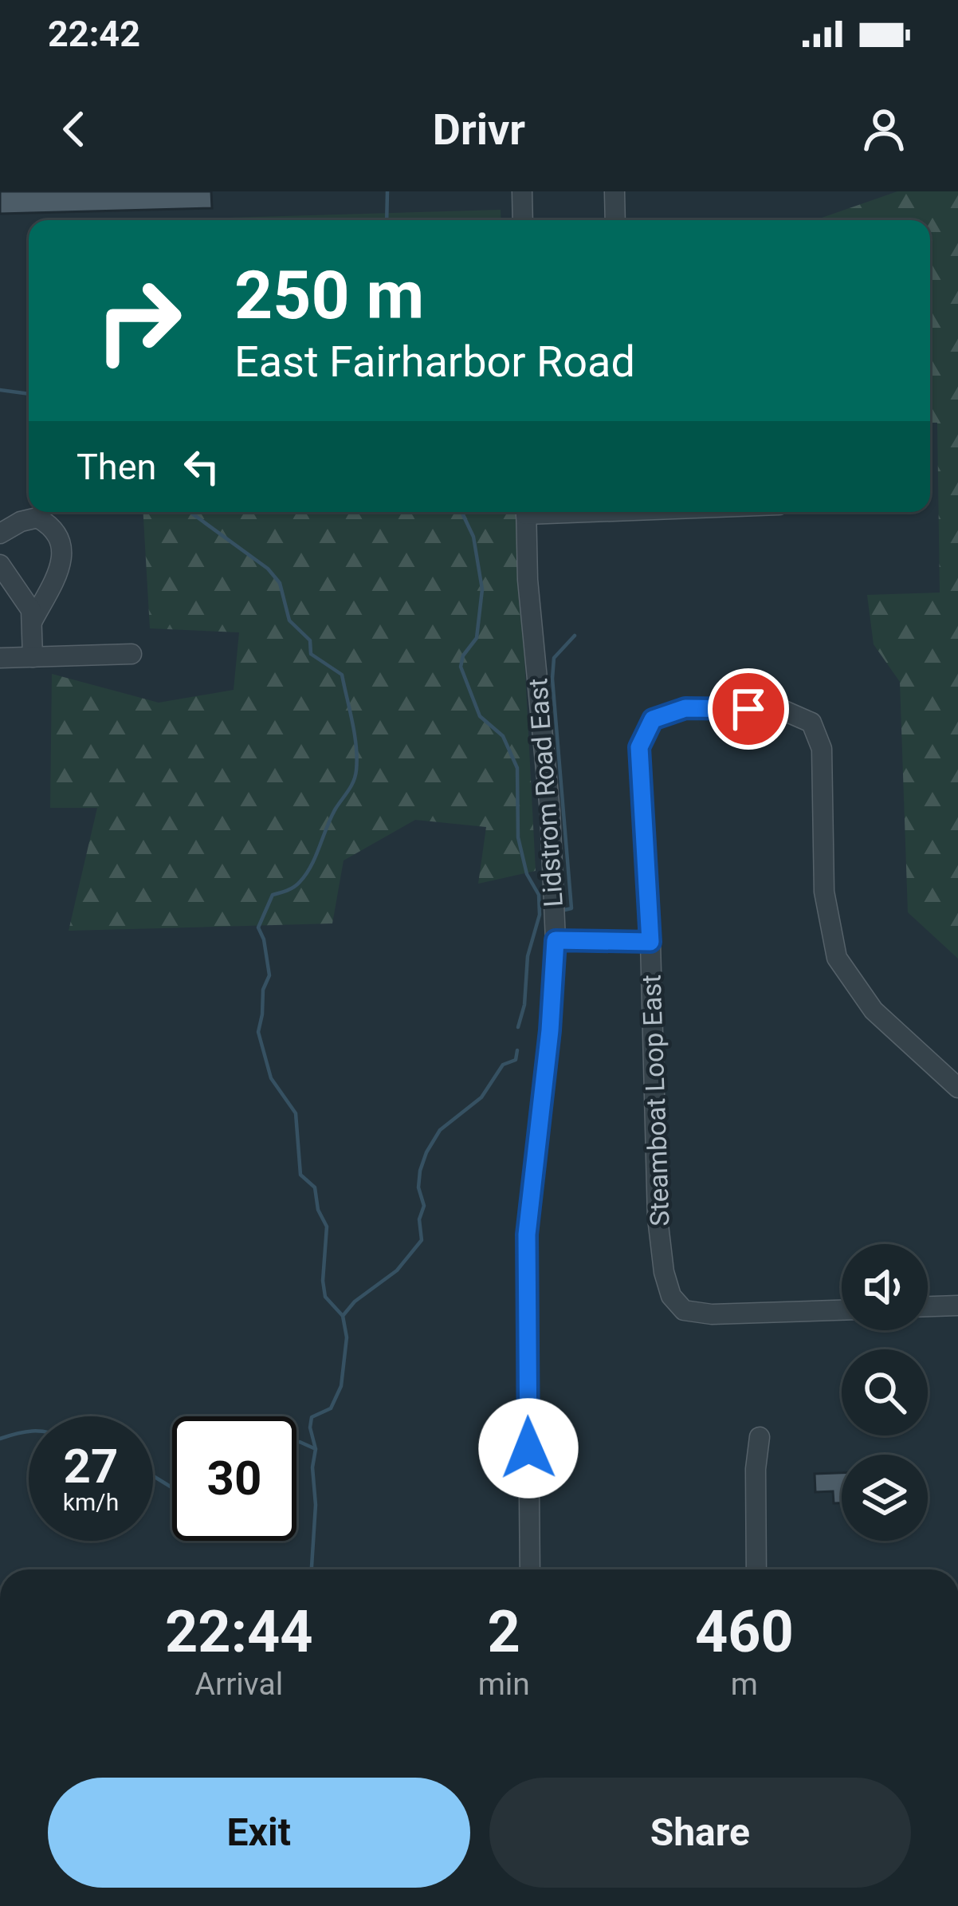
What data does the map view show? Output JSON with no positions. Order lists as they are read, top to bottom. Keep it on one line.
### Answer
{"streets":{"street":["Lidstrom Road East","Steamboat Loop East"]},"page":{"status":"22:42","header":"Drivr","turn":["250 m","East Fairharbor Road"],"then":"Then","speed":"27 km/h","limit":"30","eta":["22:44","Arrival","2","min","460","m"],"buttons":["Exit","Share"]}}
